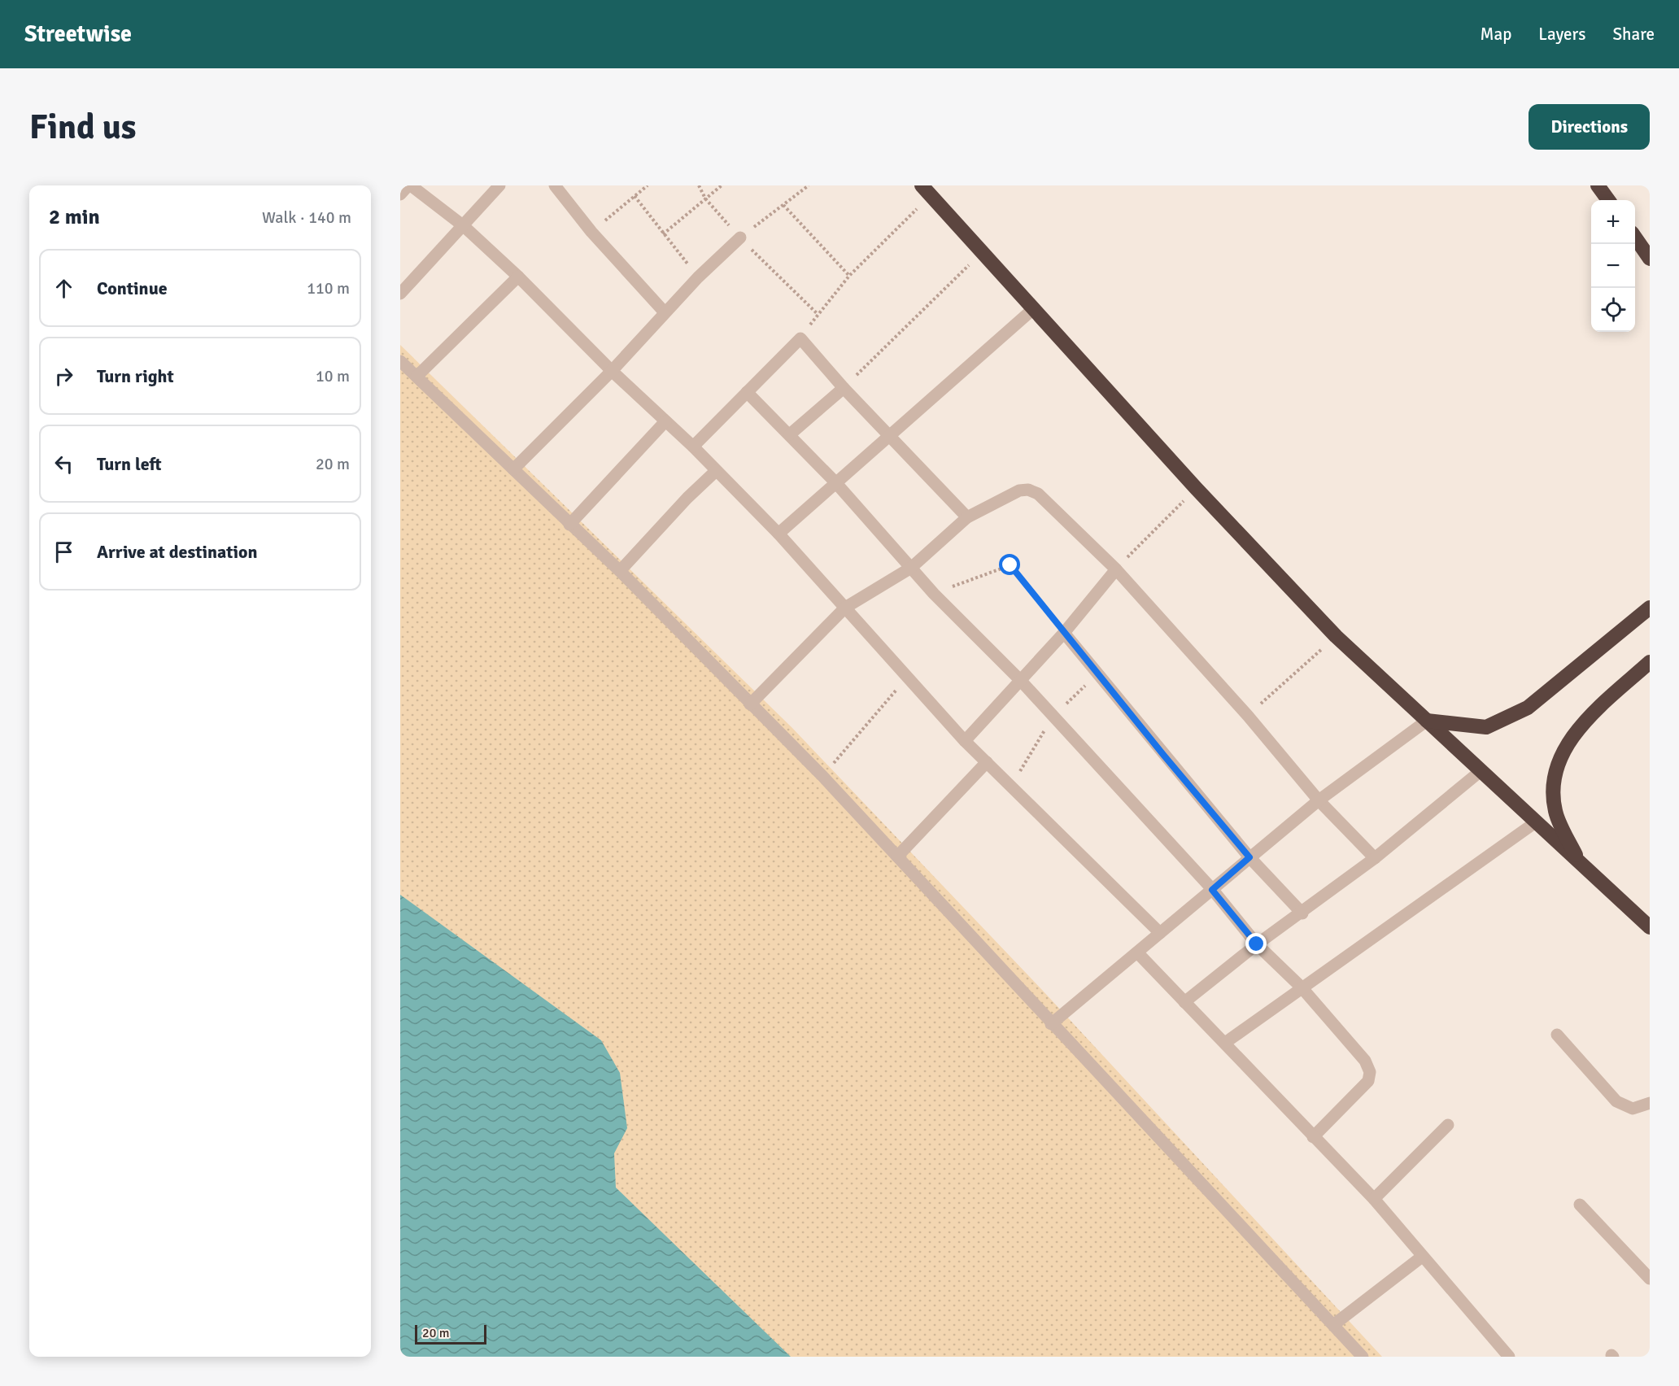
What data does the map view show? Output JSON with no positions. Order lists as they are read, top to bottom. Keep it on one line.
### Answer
{"scale_bar":"20 m","page":{"header":"Streetwise","nav":["Map","Layers","Share"],"buttons":"Directions","title":"Find us","heading":["2 min","Walk · 140 m"],"map_buttons":["+","−"],"list":[["Continue","110 m"],["Turn right","10 m"],["Turn left","20 m"],"Arrive at destination"],"scale":"20 m"}}
